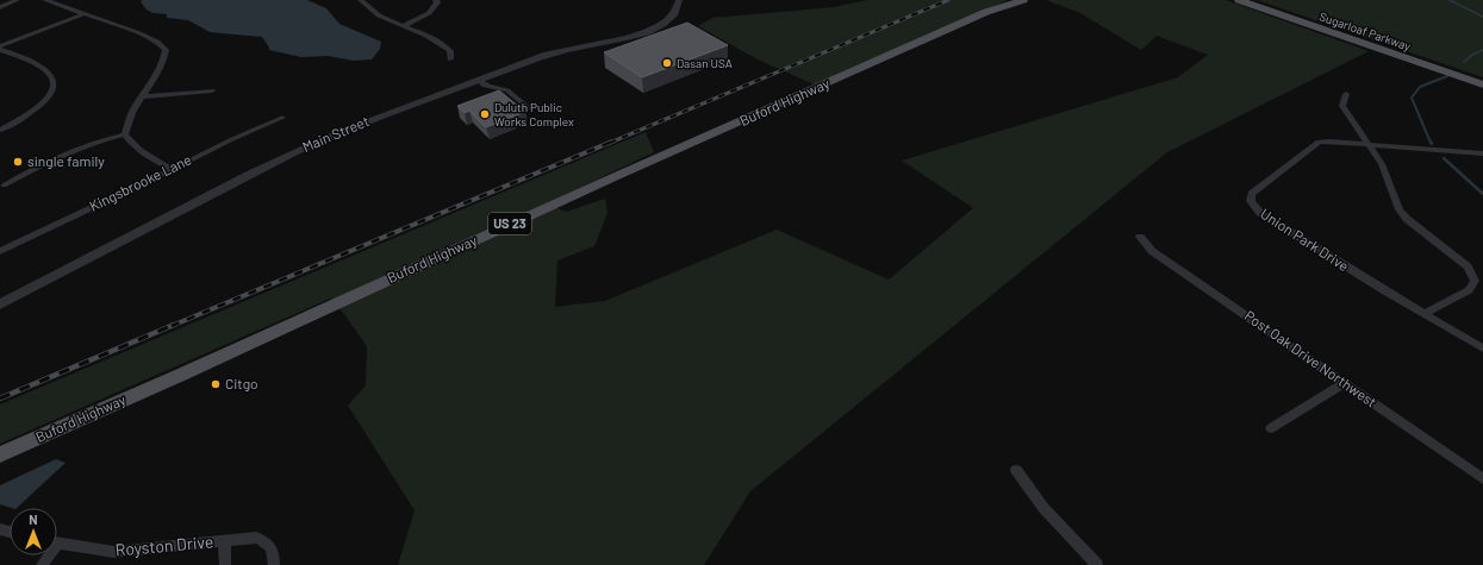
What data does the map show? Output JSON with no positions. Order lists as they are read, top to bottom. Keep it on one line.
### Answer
{"streets":{"main road":["Sugarloaf Parkway","Buford Highway","US 23"],"street":["Main Street","Kingsbrooke Lane","Union Park Drive","Post Oak Drive Northwest","Royston Drive"]},"places":["Dasan USA","Duluth Public Works Complex","single family","Citgo"],"north":"top"}
